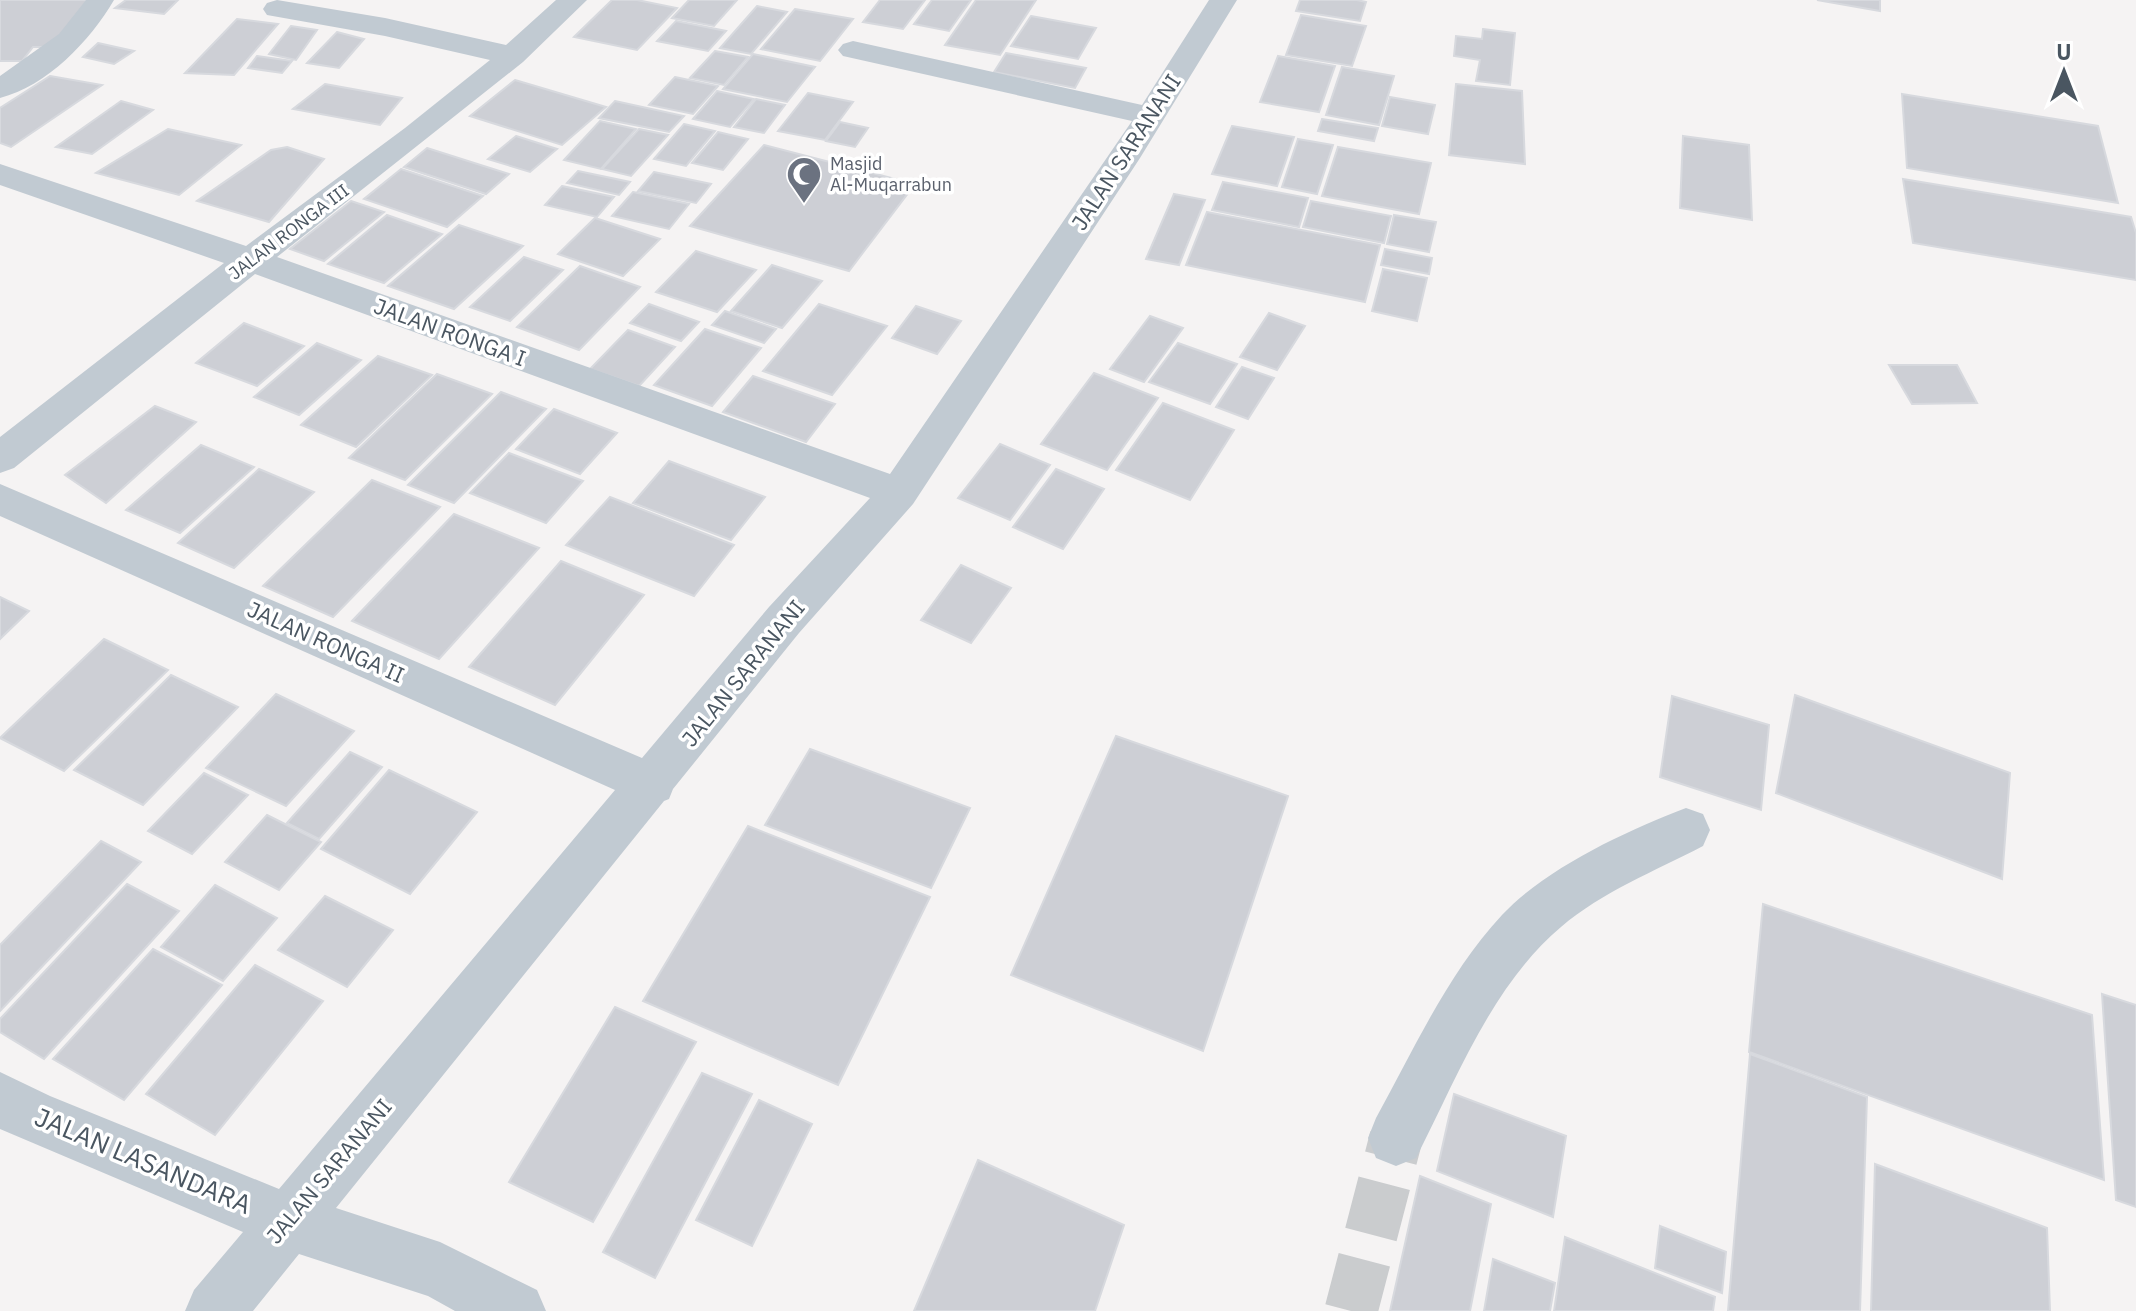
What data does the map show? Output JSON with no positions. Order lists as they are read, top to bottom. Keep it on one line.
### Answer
{"streets":{"street":["JALAN SARANANI","JALAN RONGA III","JALAN RONGA I","JALAN RONGA II","JALAN LASANDARA"]},"crossings":[["JALAN SARANANI","JALAN RONGA I"],["JALAN SARANANI","JALAN RONGA II"],["JALAN SARANANI","JALAN LASANDARA"],["JALAN RONGA III","JALAN RONGA I"]],"places":{"mosque":["Masjid Al-Muqarrabun"]},"north":"top"}
